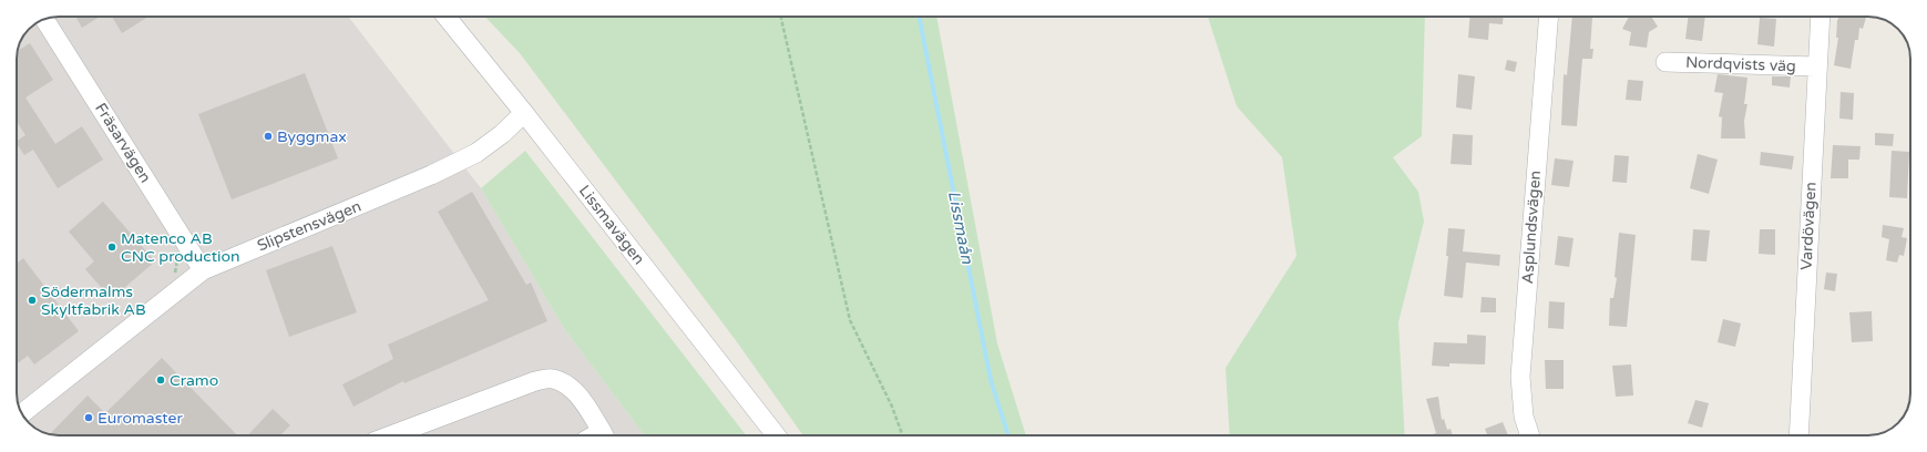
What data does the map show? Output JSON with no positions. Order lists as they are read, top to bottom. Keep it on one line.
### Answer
{"streets":{"street":["Nordqvists väg","Fräsarvägen","Lissmavägen","Slipstensvägen","Vardövägen","Asplundsvägen"]},"crossings":[["Nordqvists väg","Vardövägen"],["Fräsarvägen","Slipstensvägen"],["Lissmavägen","Slipstensvägen"]],"water":["Lissmaån"],"places":["Byggmax","Matenco AB CNC production","Södermalms Skyltfabrik AB","Cramo","Euromaster"]}
